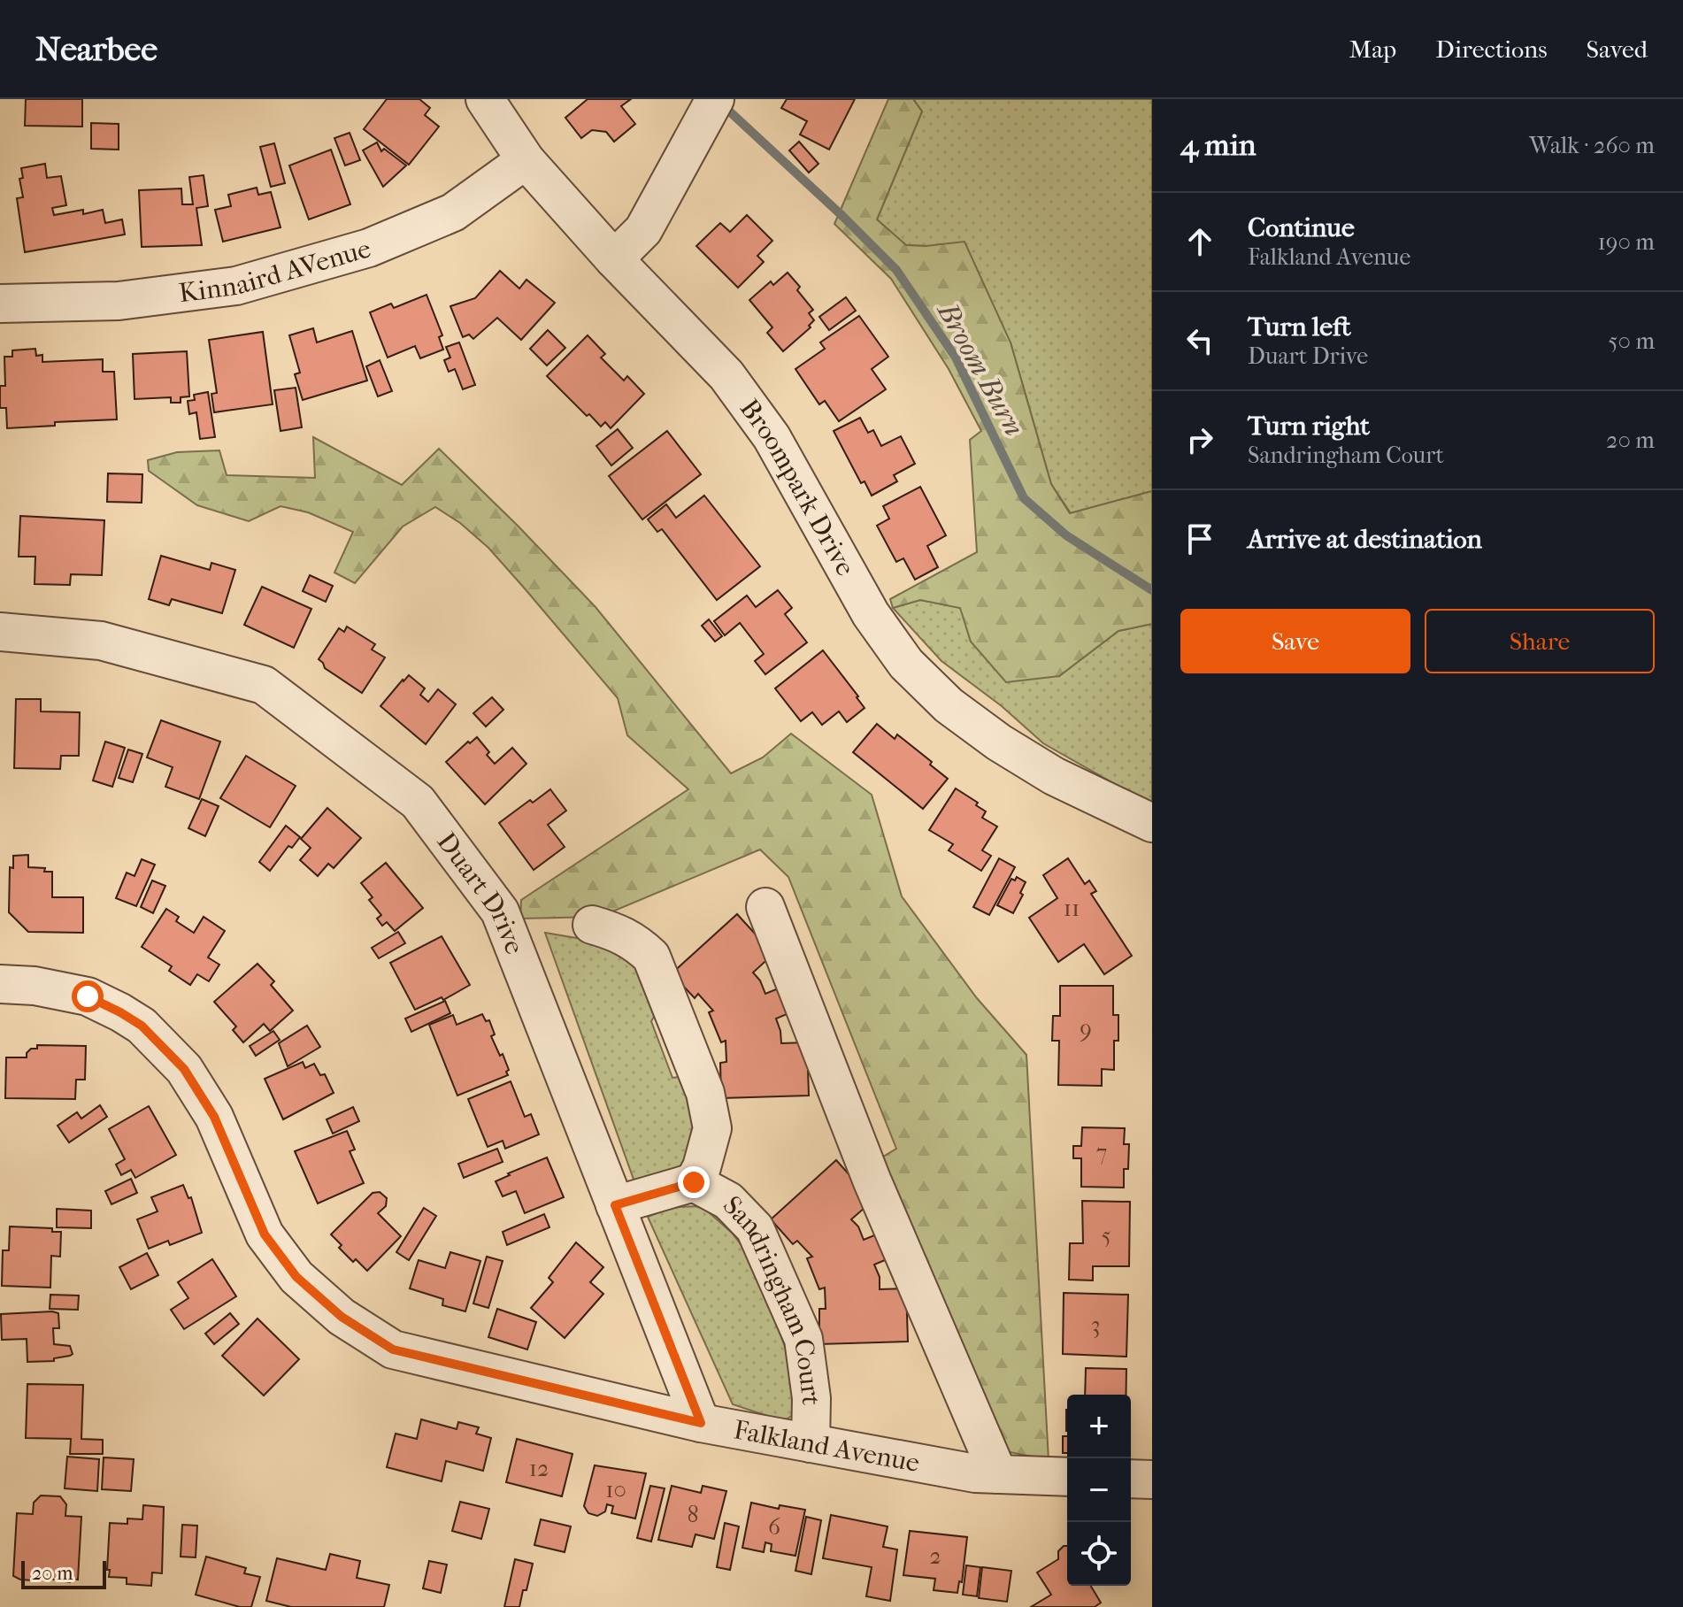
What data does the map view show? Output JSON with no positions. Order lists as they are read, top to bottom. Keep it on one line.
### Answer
{"streets":{"street":["Kinnaird AVenue","Broompark Drive","Duart Drive","Sandringham Court","Falkland Avenue"]},"crossings":[["Kinnaird AVenue","Broompark Drive"],["Duart Drive","Sandringham Court"],["Duart Drive","Falkland Avenue"],["Sandringham Court","Falkland Avenue"]],"water":["Broom Burn"],"house_numbers":["11","9","7","5","3","12","10","8","6","2"],"scale_bar":"20 m","page":{"header":"Nearbee","nav":["Map","Directions","Saved"],"heading":["4 min","Walk · 260 m"],"list":[["Continue","Falkland Avenue","190 m"],["Turn left","Duart Drive","50 m"],["Turn right","Sandringham Court","20 m"],"Arrive at destination"],"buttons":["Save","Share"],"map_buttons":["+","−"],"scale":"20 m"}}
